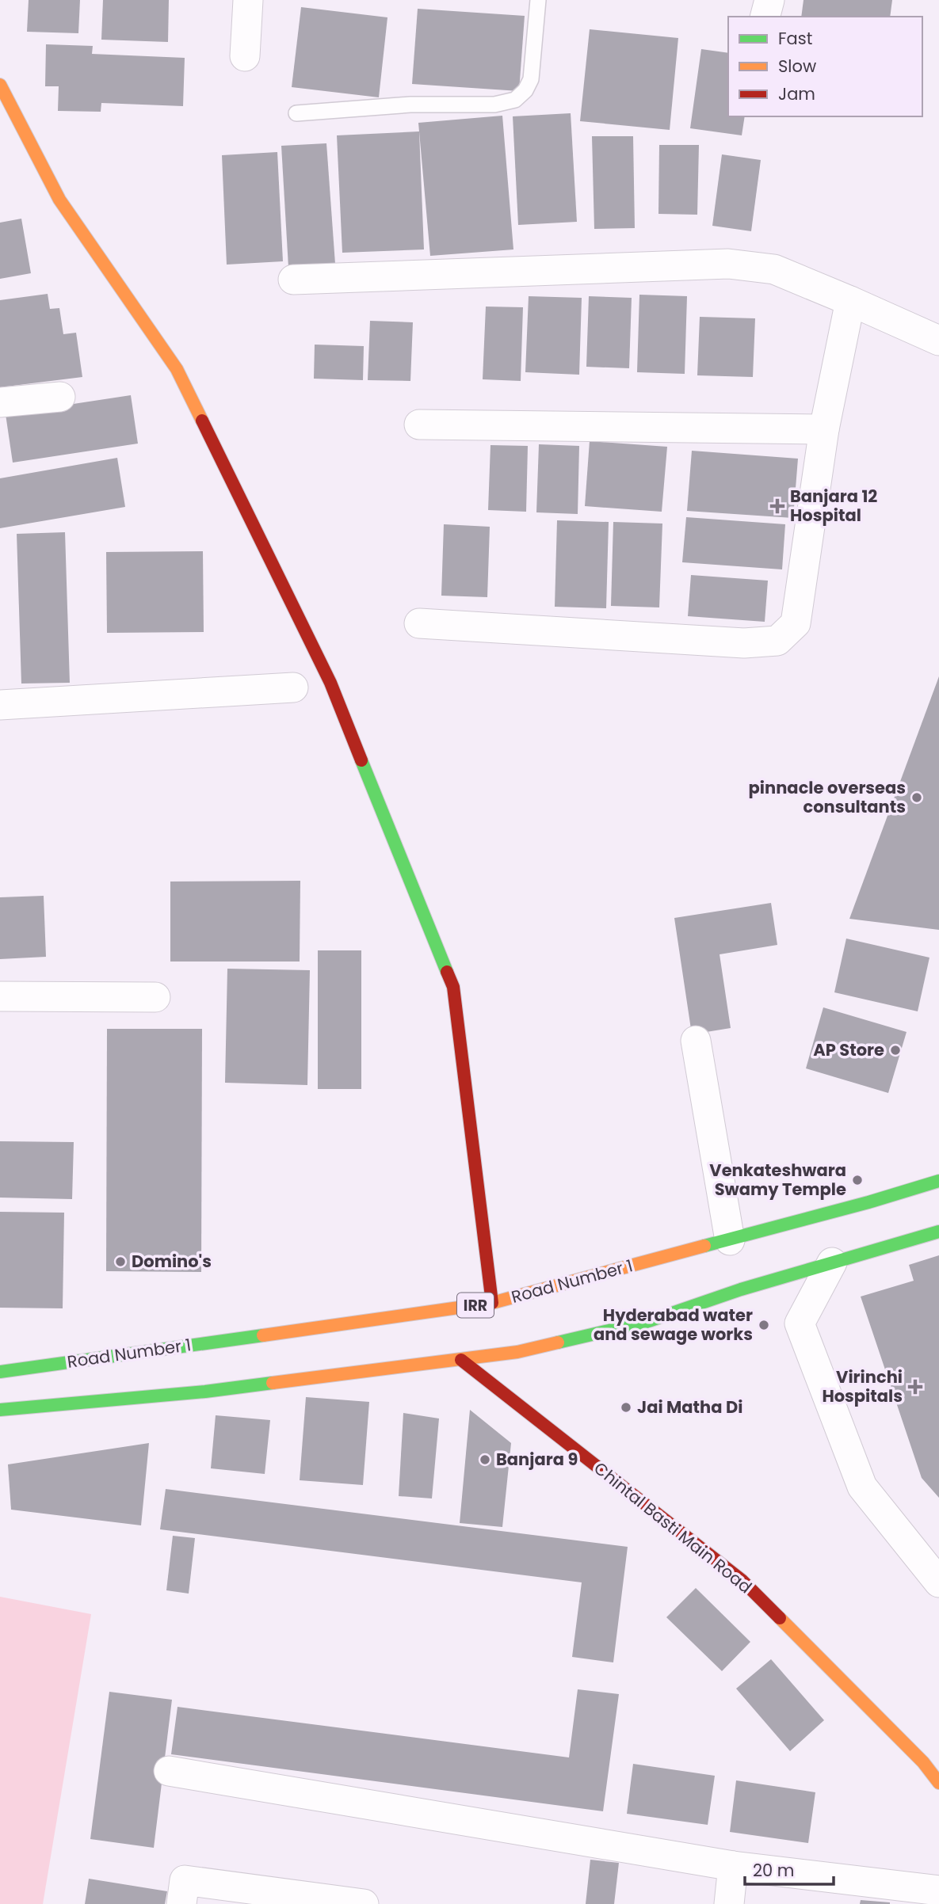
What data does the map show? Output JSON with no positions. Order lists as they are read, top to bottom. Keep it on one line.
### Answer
{"streets":{"street":["Road Number 1","IRR","Chintal Basti Main Road"]},"places":{"health":["Banjara 12 Hospital","Virinchi Hospitals"],"other":["pinnacle overseas consultants","AP Store","Venkateshwara Swamy Temple","Domino's","Hyderabad water and sewage works","Jai Matha Di","Banjara 9"]},"legend":["Fast","Slow","Jam"],"scale_bar":"20 m"}
